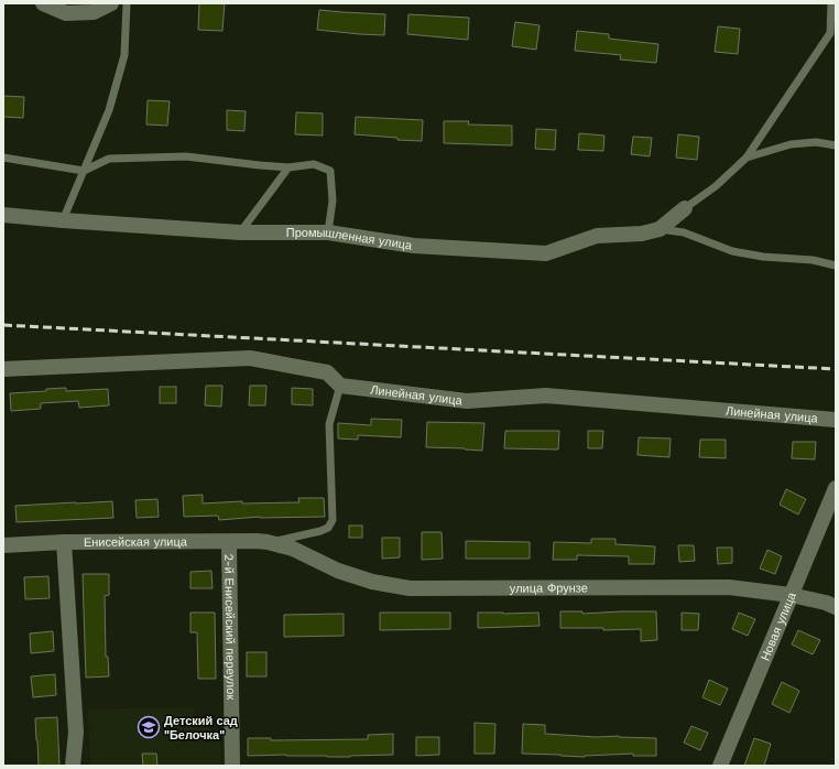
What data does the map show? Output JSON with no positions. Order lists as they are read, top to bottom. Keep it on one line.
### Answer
{"streets":{"street":["Промышленная улица","Линейная улица","Енисейская улица","улица Фрунзе","2-й Енисейский переулок","Новая улица"]},"crossings":[["Енисейская улица","улица Фрунзе"],["Енисейская улица","2-й Енисейский переулок"],["улица Фрунзе","Новая улица"]],"places":{"school or university":["Детский сад \"Белочка\""]}}
